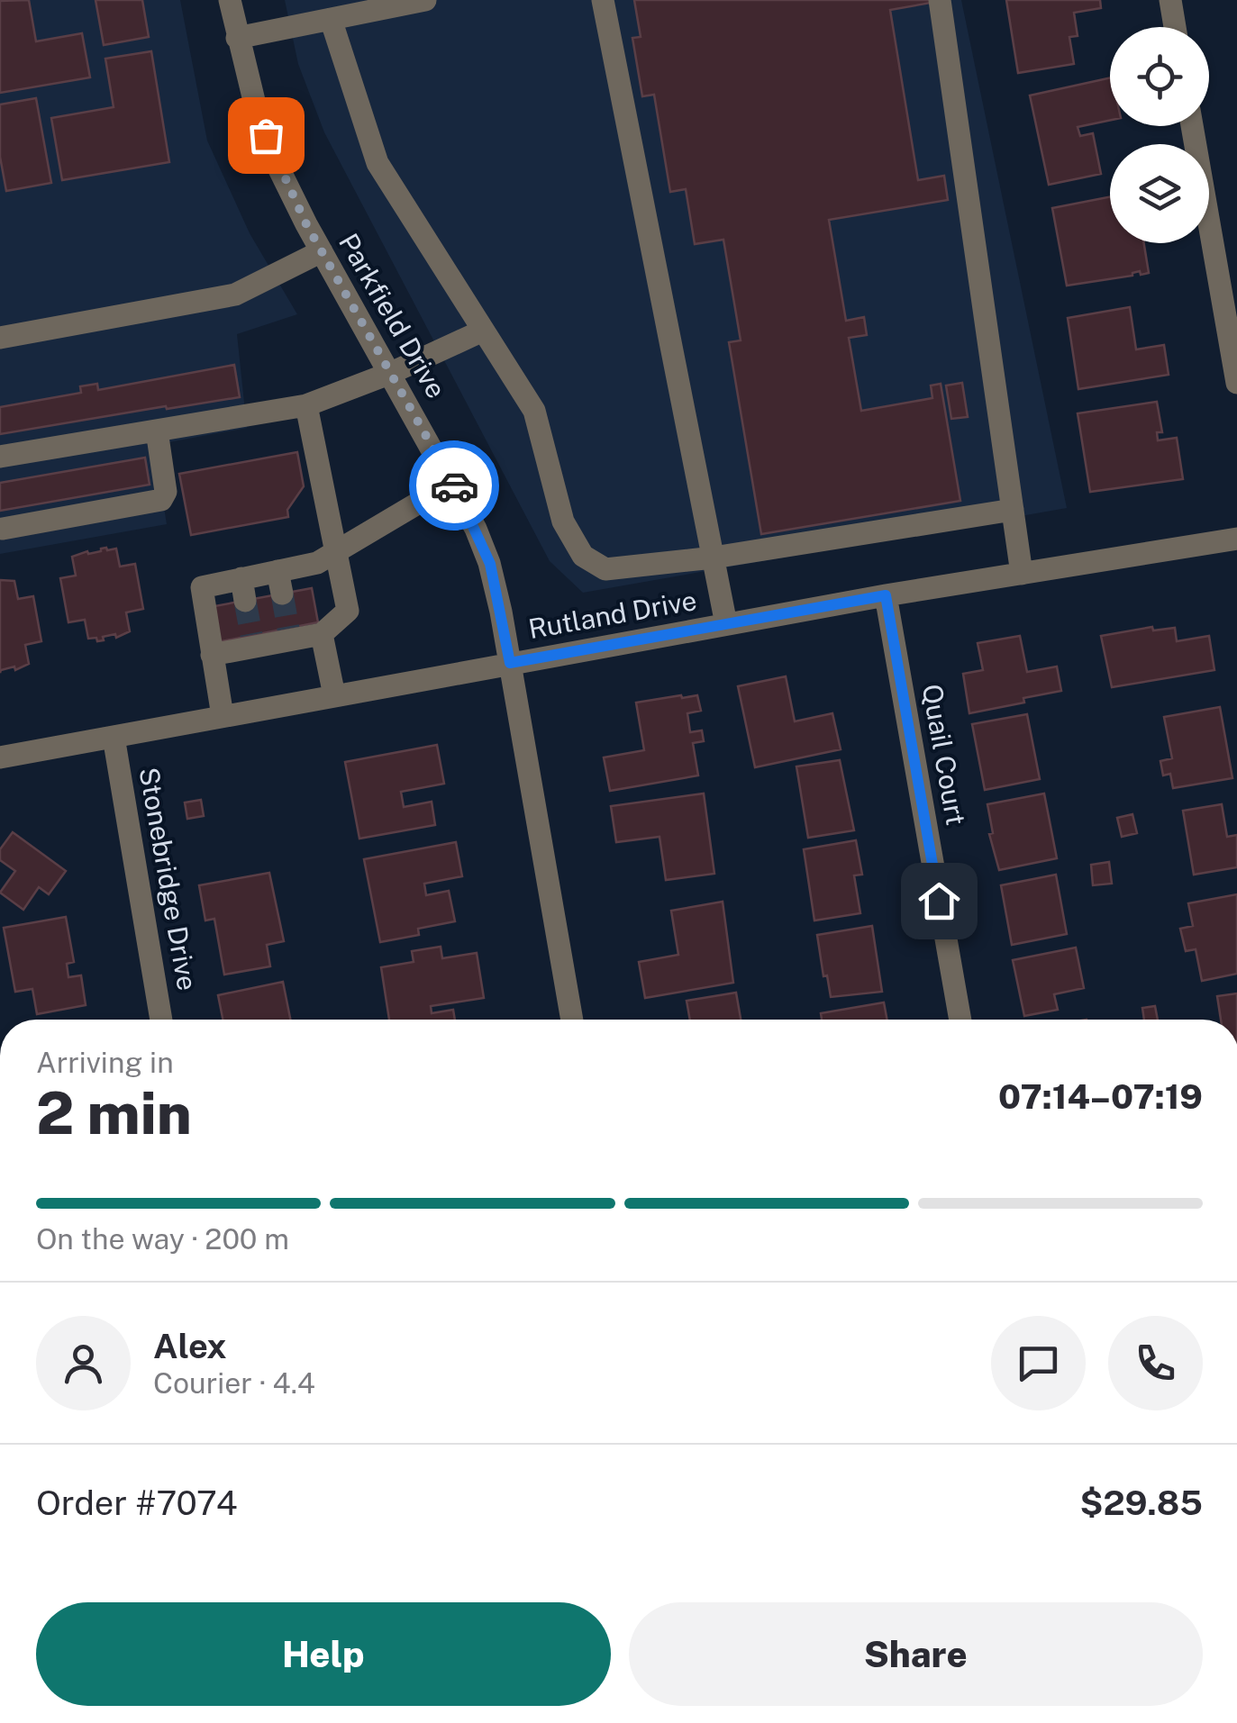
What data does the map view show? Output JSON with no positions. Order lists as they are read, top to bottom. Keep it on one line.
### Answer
{"streets":{"street":["Parkfield Drive","Rutland Drive","Quail Court","Stonebridge Drive"]},"crossings":[["Parkfield Drive","Rutland Drive"],["Rutland Drive","Quail Court"],["Rutland Drive","Stonebridge Drive"]],"page":{"heading":["2 min","Arriving in","07:14–07:19"],"panel":["Alex","Courier · 4.4","Order #7074","$29.85"],"bar":"On the way · 200 m","buttons":["Help","Share"]}}
